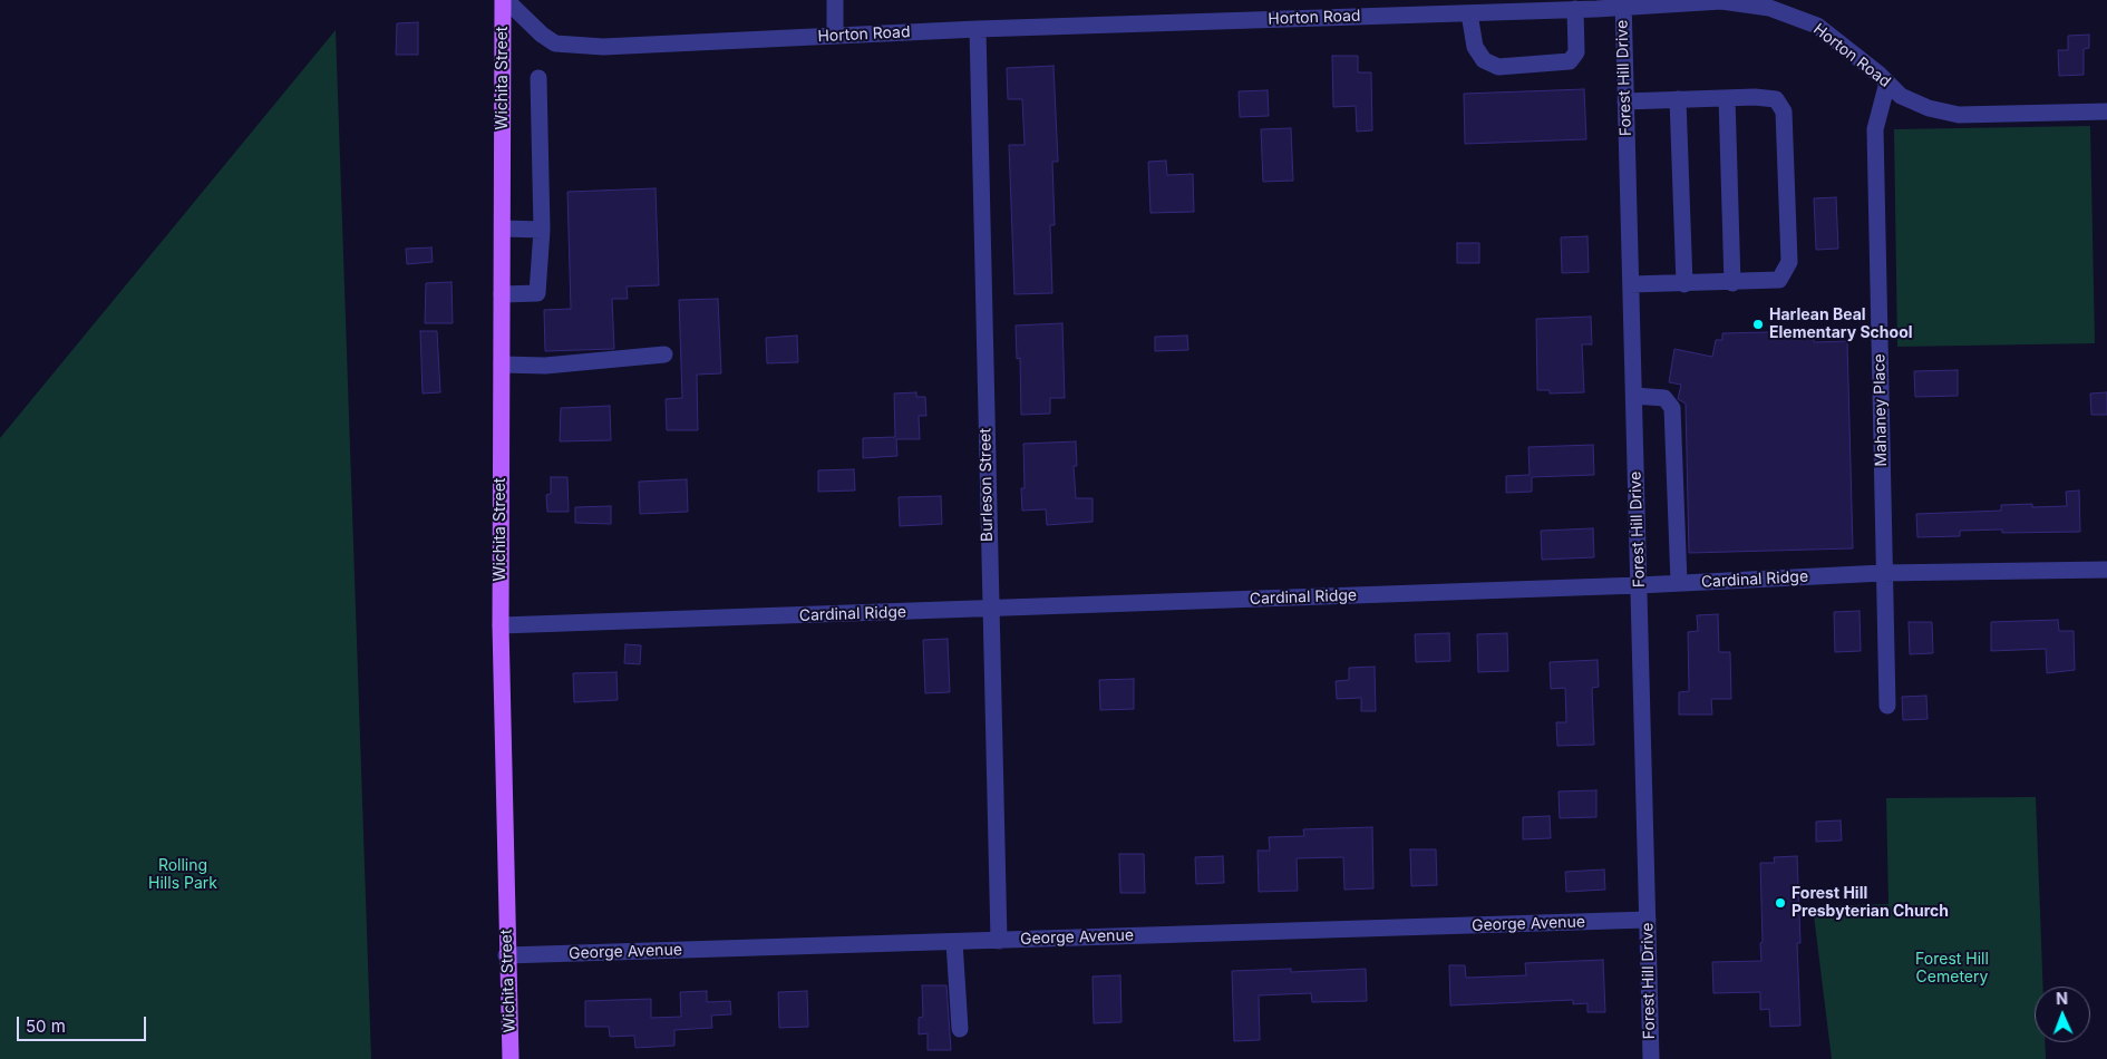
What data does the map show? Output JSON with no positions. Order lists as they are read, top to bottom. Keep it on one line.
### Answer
{"streets":{"main road":["Wichita Street"],"street":["Horton Road","Forest Hill Drive","Mahaney Place","Burleson Street","Cardinal Ridge","George Avenue"]},"crossings":[["Horton Road","Forest Hill Drive"],["Horton Road","Mahaney Place"],["Horton Road","Burleson Street"],["Wichita Street","Cardinal Ridge"],["Wichita Street","George Avenue"],["Forest Hill Drive","Cardinal Ridge"],["Forest Hill Drive","George Avenue"],["Mahaney Place","Cardinal Ridge"],["Burleson Street","Cardinal Ridge"],["Burleson Street","George Avenue"]],"parks":["Rolling Hills Park","Forest Hill Cemetery"],"places":["Harlean Beal Elementary School","Forest Hill Presbyterian Church"],"scale_bar":"50 m","north":"top"}
